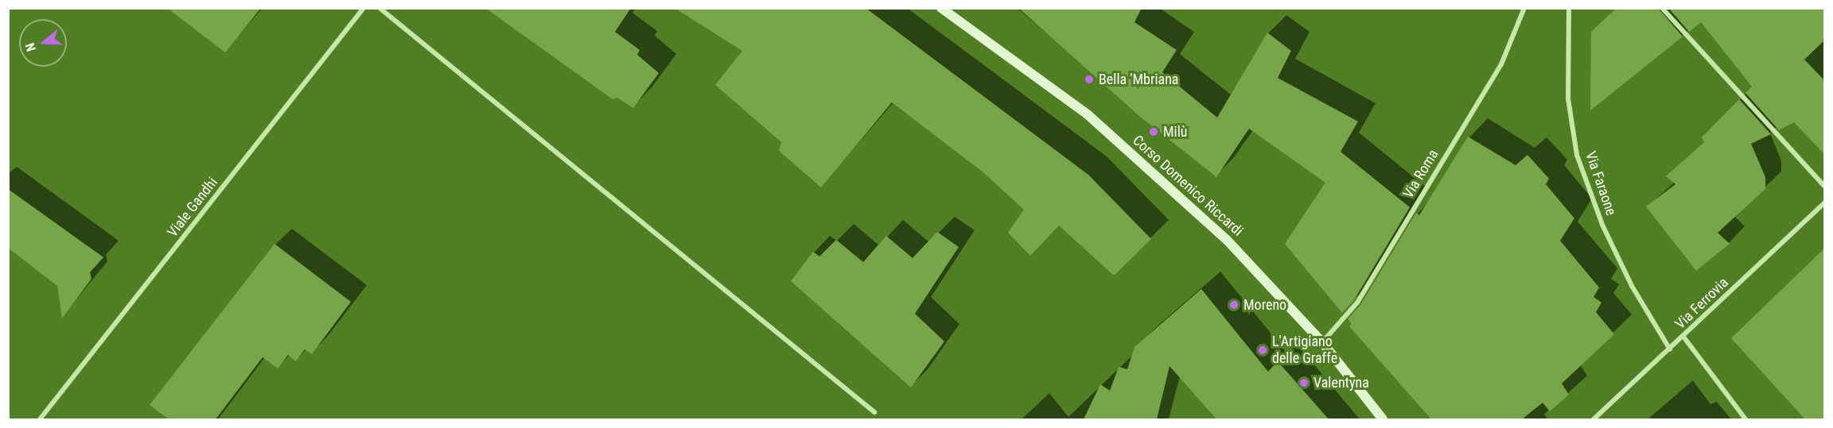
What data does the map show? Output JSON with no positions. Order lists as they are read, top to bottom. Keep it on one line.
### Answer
{"streets":{"main road":["Corso Domenico Riccardi"],"street":["Via Roma","Via Faraone","Viale Gandhi","Via Ferrovia"]},"crossings":[["Via Roma","Corso Domenico Riccardi"],["Via Faraone","Via Ferrovia"]],"places":["Bella 'Mbriana","Milù","Moreno","L'Artigiano delle Graffe","Valentyna"],"north":"left"}
